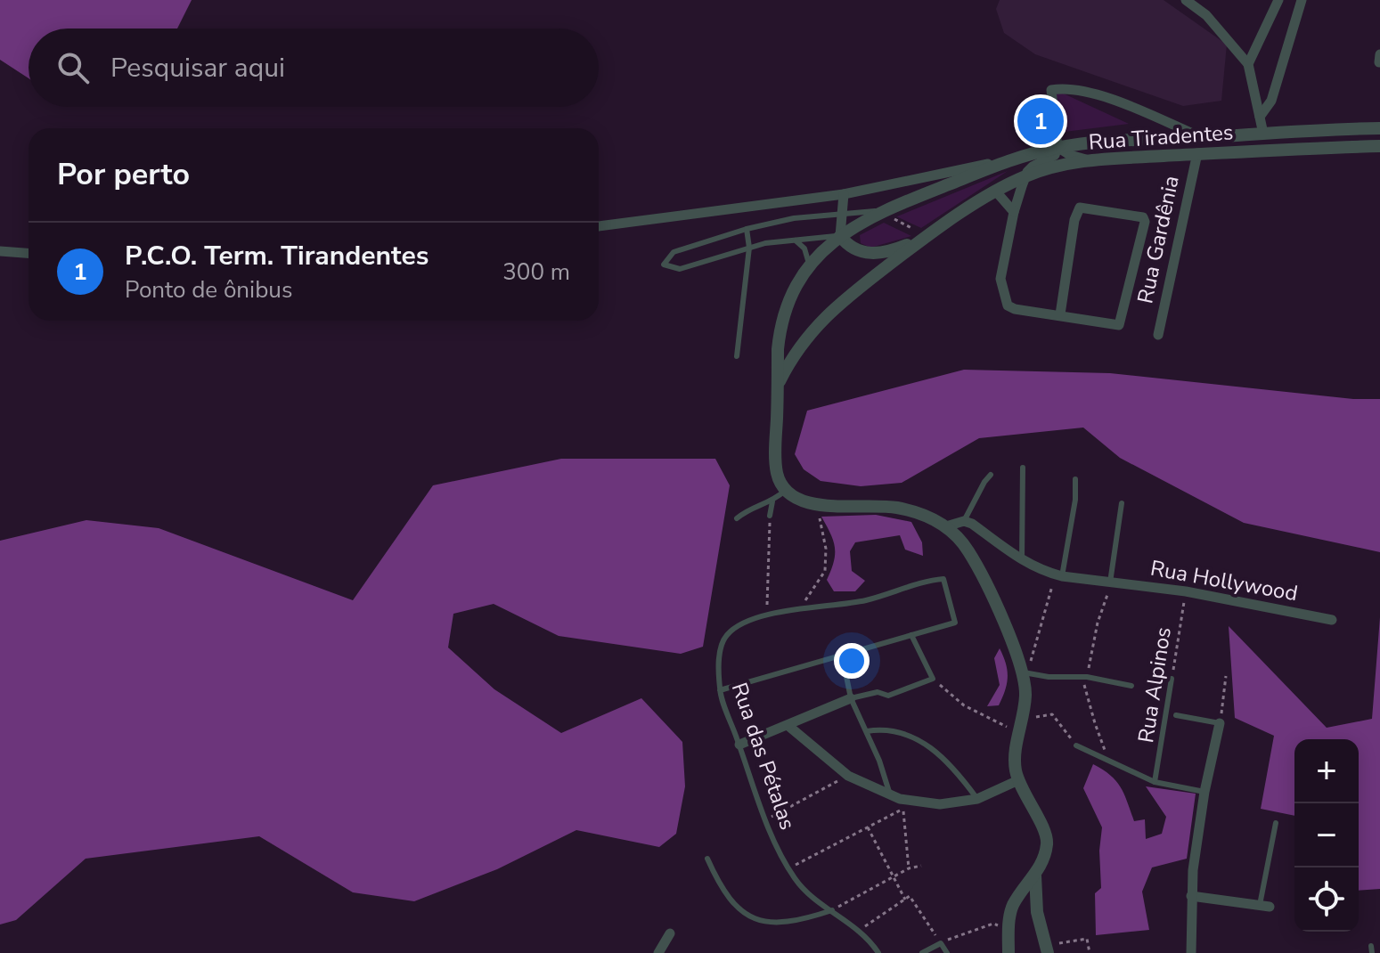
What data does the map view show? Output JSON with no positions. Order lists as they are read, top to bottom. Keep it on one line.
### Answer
{"streets":{"street":["Rua Tiradentes","Rua Gardênia","Rua Hollywood"],"lane":["Rua Alpinos","Rua das Pétalas"]},"crossings":[["Rua Tiradentes","Rua Gardênia"],["Rua Hollywood","Rua Alpinos"]],"page":{"search":"Pesquisar aqui","pins":"1","heading":"Por perto","list":[{"mark":"1","name":"P.C.O. Term. Tirandentes","note":"Ponto de ônibus","value":"300 m"}],"map_buttons":["+","−"]}}
